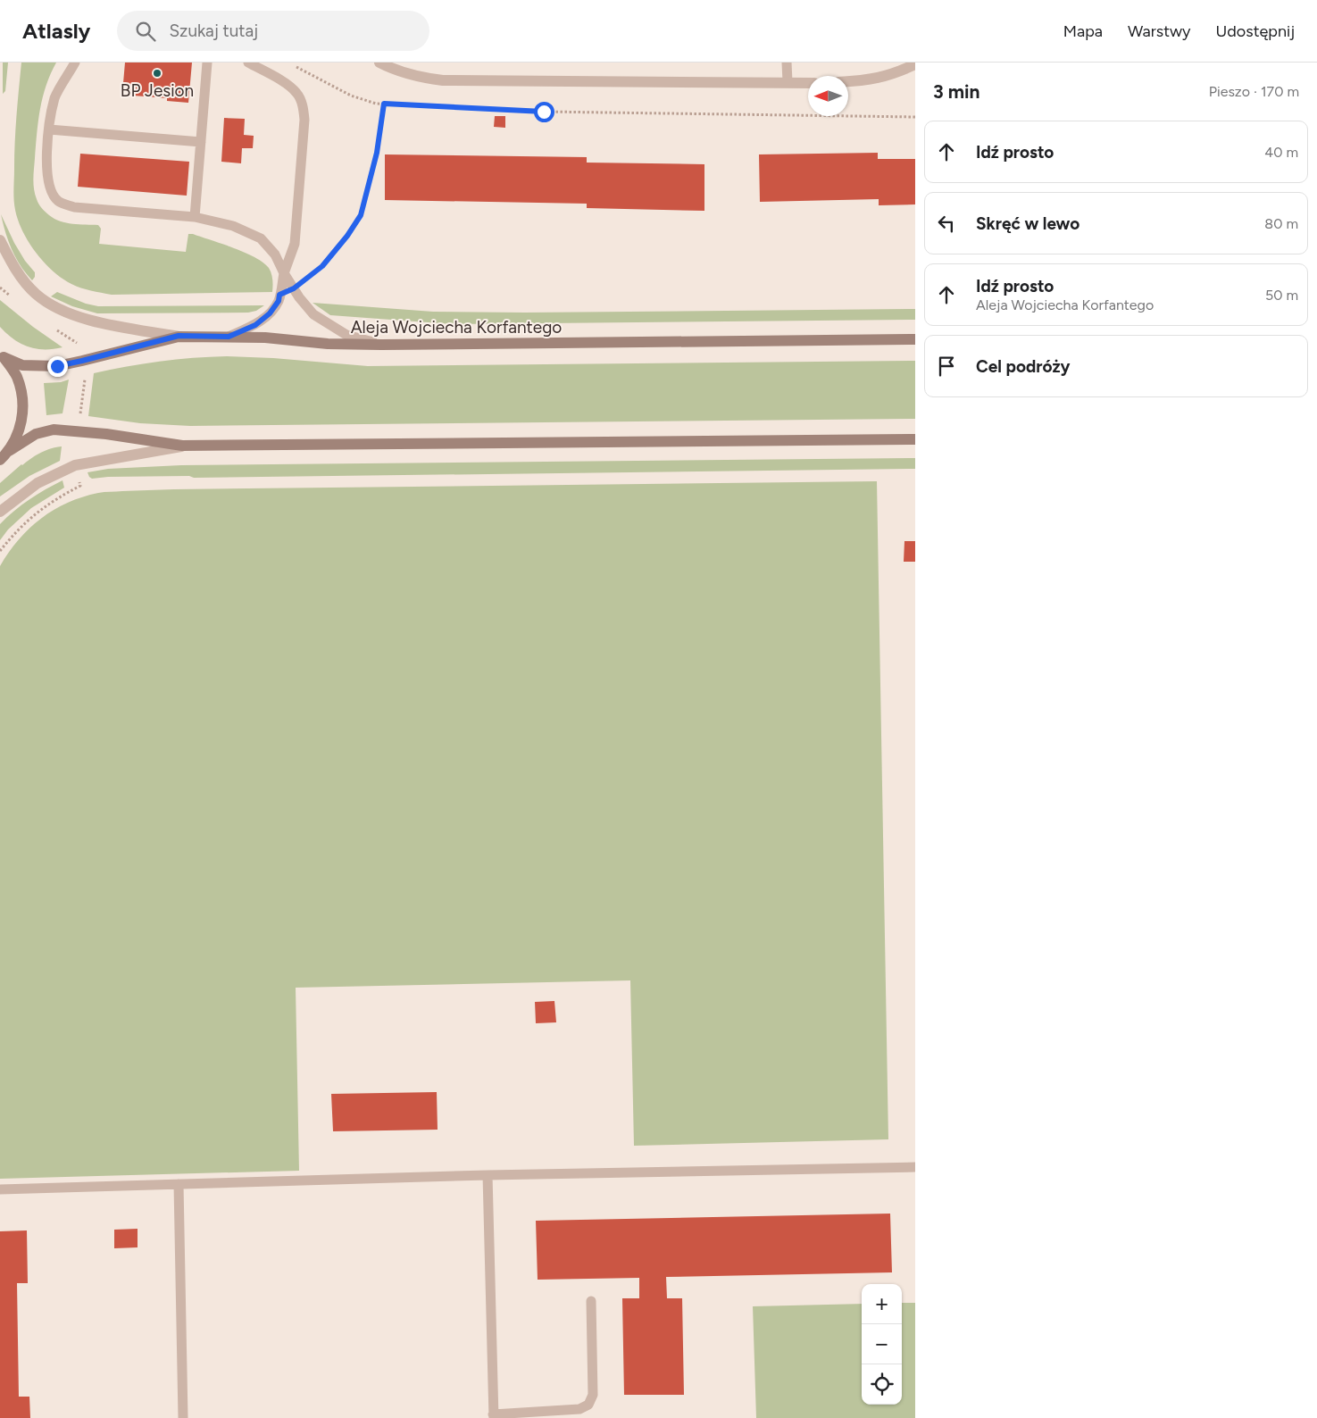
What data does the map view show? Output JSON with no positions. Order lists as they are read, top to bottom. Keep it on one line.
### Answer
{"streets":{"main road":["Aleja Wojciecha Korfantego"]},"places":["BP Jesion"],"north":"left","page":{"header":"Atlasly","search":"Szukaj tutaj","nav":["Mapa","Warstwy","Udostępnij"],"heading":["3 min","Pieszo · 170 m"],"list":[["Idź prosto","40 m"],["Skręć w lewo","80 m"],["Idź prosto","Aleja Wojciecha Korfantego","50 m"],"Cel podróży"],"map_buttons":["+","−"]}}
